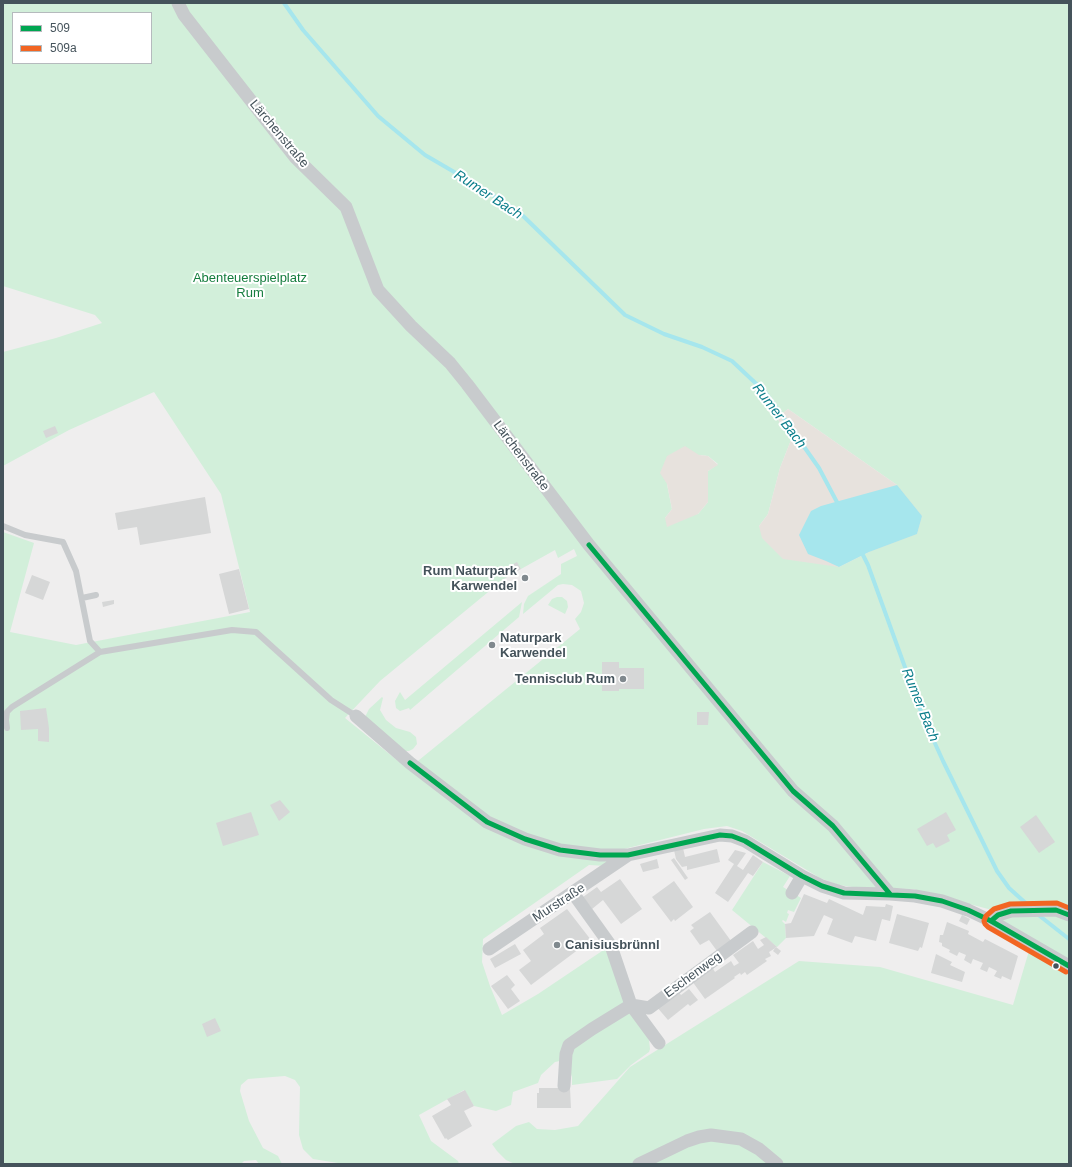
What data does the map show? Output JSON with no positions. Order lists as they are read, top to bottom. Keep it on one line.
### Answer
{"streets":{"street":["Lärchenstraße","Murstraße","Eschenweg"]},"crossings":[["Lärchenstraße","Murstraße"]],"water":["Rumer Bach"],"parks":["Abenteuerspielplatz Rum"],"places":["Rum Naturpark Karwendel","Naturpark Karwendel","Tennisclub Rum","Canisiusbrünnl"],"lines":["transit line 509","transit line 509a"],"legend":["509","509a"]}
